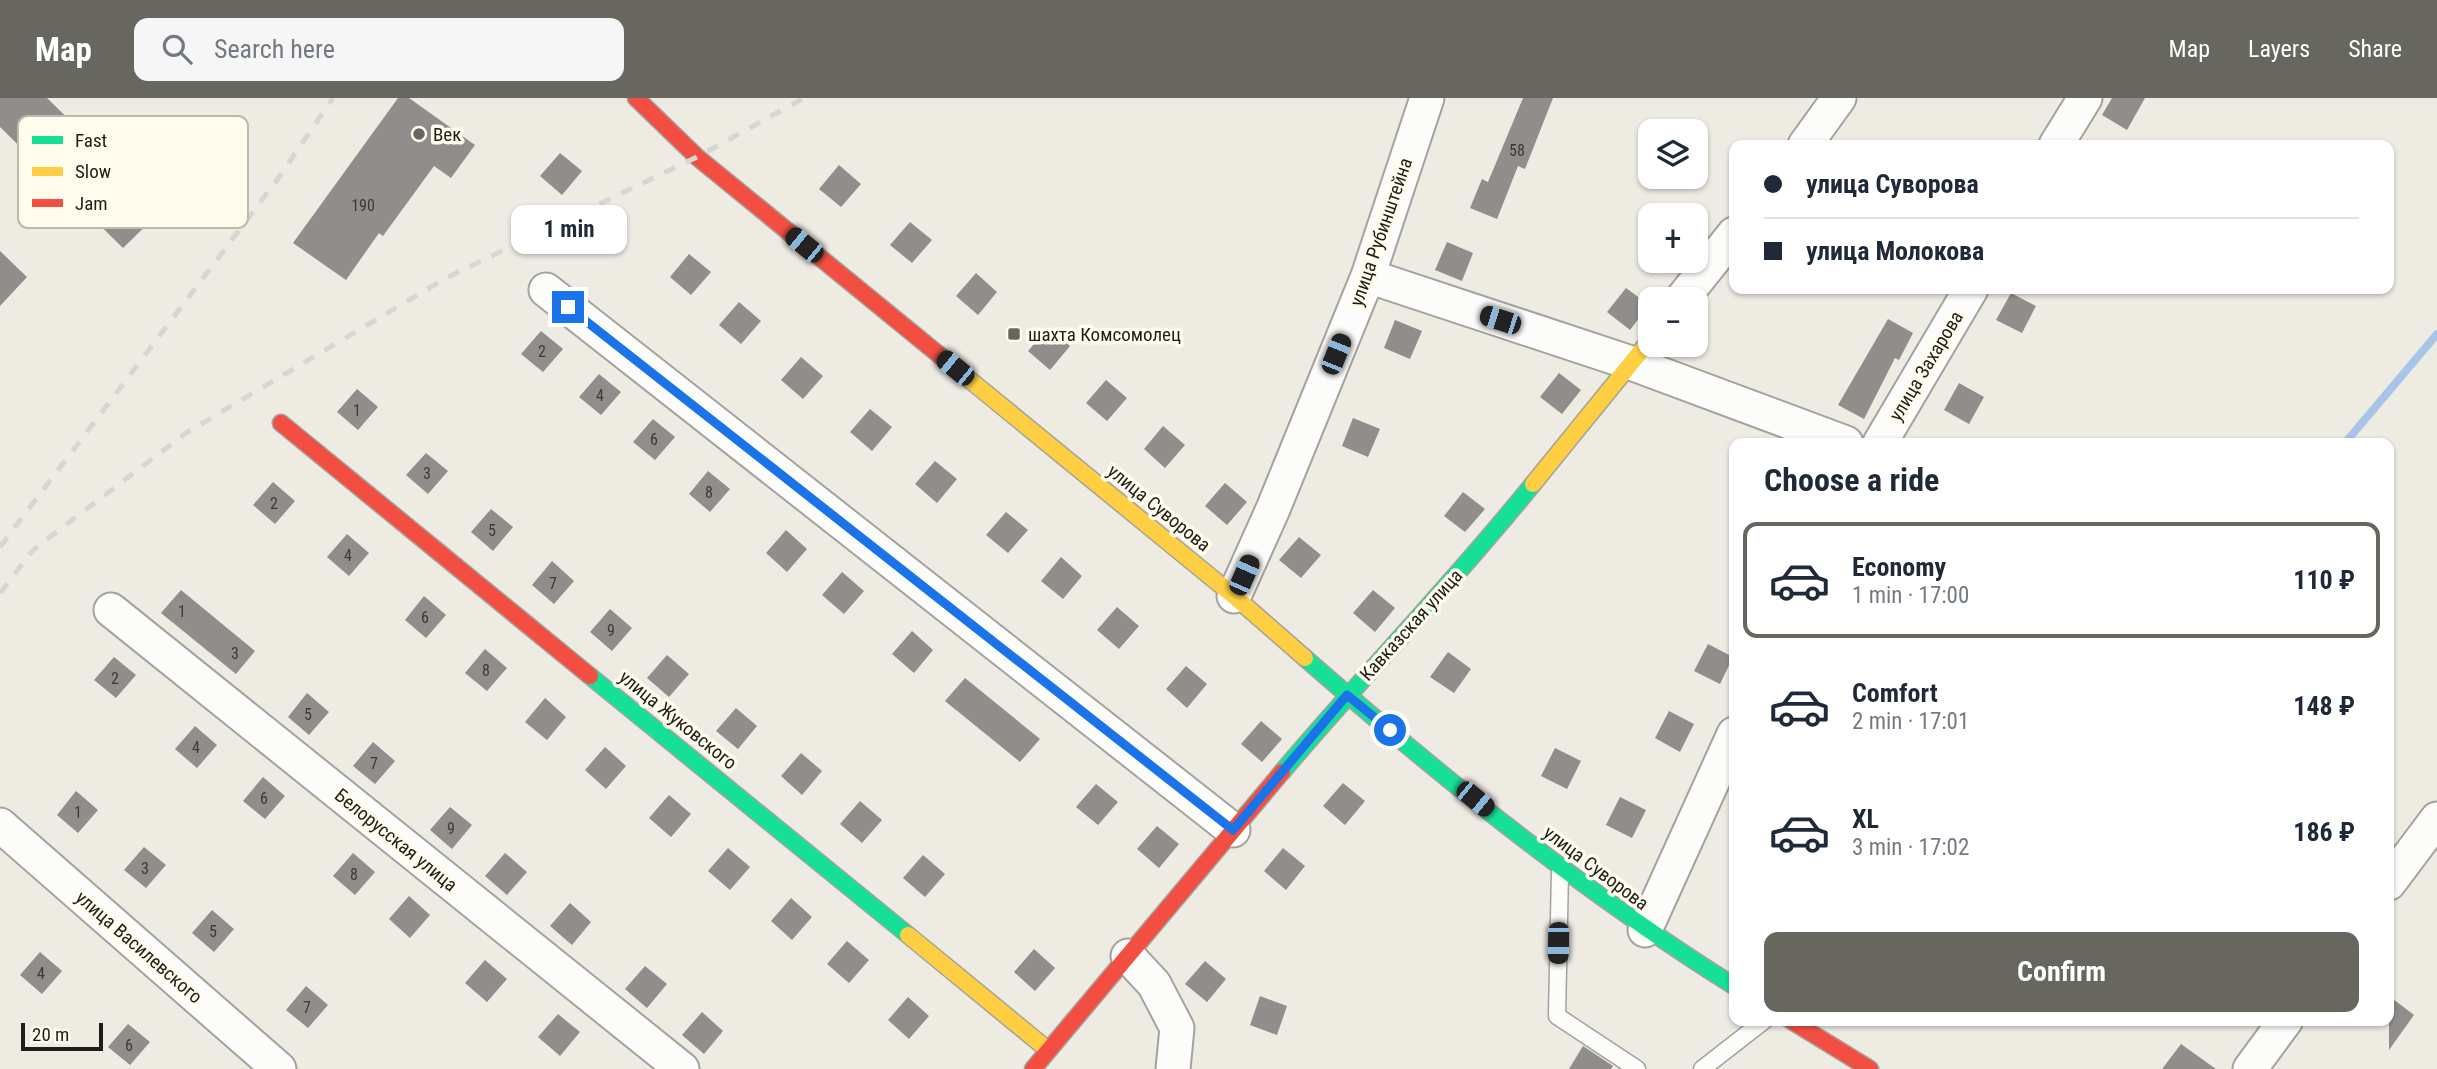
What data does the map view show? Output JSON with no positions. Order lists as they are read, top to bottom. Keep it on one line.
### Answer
{"streets":{"street":["улица Рубинштейна","улица Захарова","улица Суворова","Кавказская улица","улица Жуковского","Белорусская улица","улица Василевского"]},"crossings":[["улица Рубинштейна","улица Суворова"],["улица Суворова","Кавказская улица"],["Кавказская улица","улица Жуковского"]],"places":{"other":["Век"],"transit":["шахта Комсомолец"]},"house_numbers":["58","190","2","4","1","6","3","8","2","5","4","7","1","6","9","3","8","2","5","4","7","6","1","9","3","8","5","4","7","6"],"legend":["Fast","Slow","Jam"],"scale_bar":"20 m","page":{"header":"Map","search":"Search here","nav":["Map","Layers","Share"],"map_buttons":["+","−"],"banner":["улица Суворова","улица Молокова"],"bubble":"1 min","heading":"Choose a ride","list":[{"name":"Economy","note":"1 min · 17:00","value":"110 ₽"},{"name":"Comfort","note":"2 min · 17:01","value":"148 ₽"},{"name":"XL","note":"3 min · 17:02","value":"186 ₽"}],"buttons":"Confirm","scale":"20 m"}}
